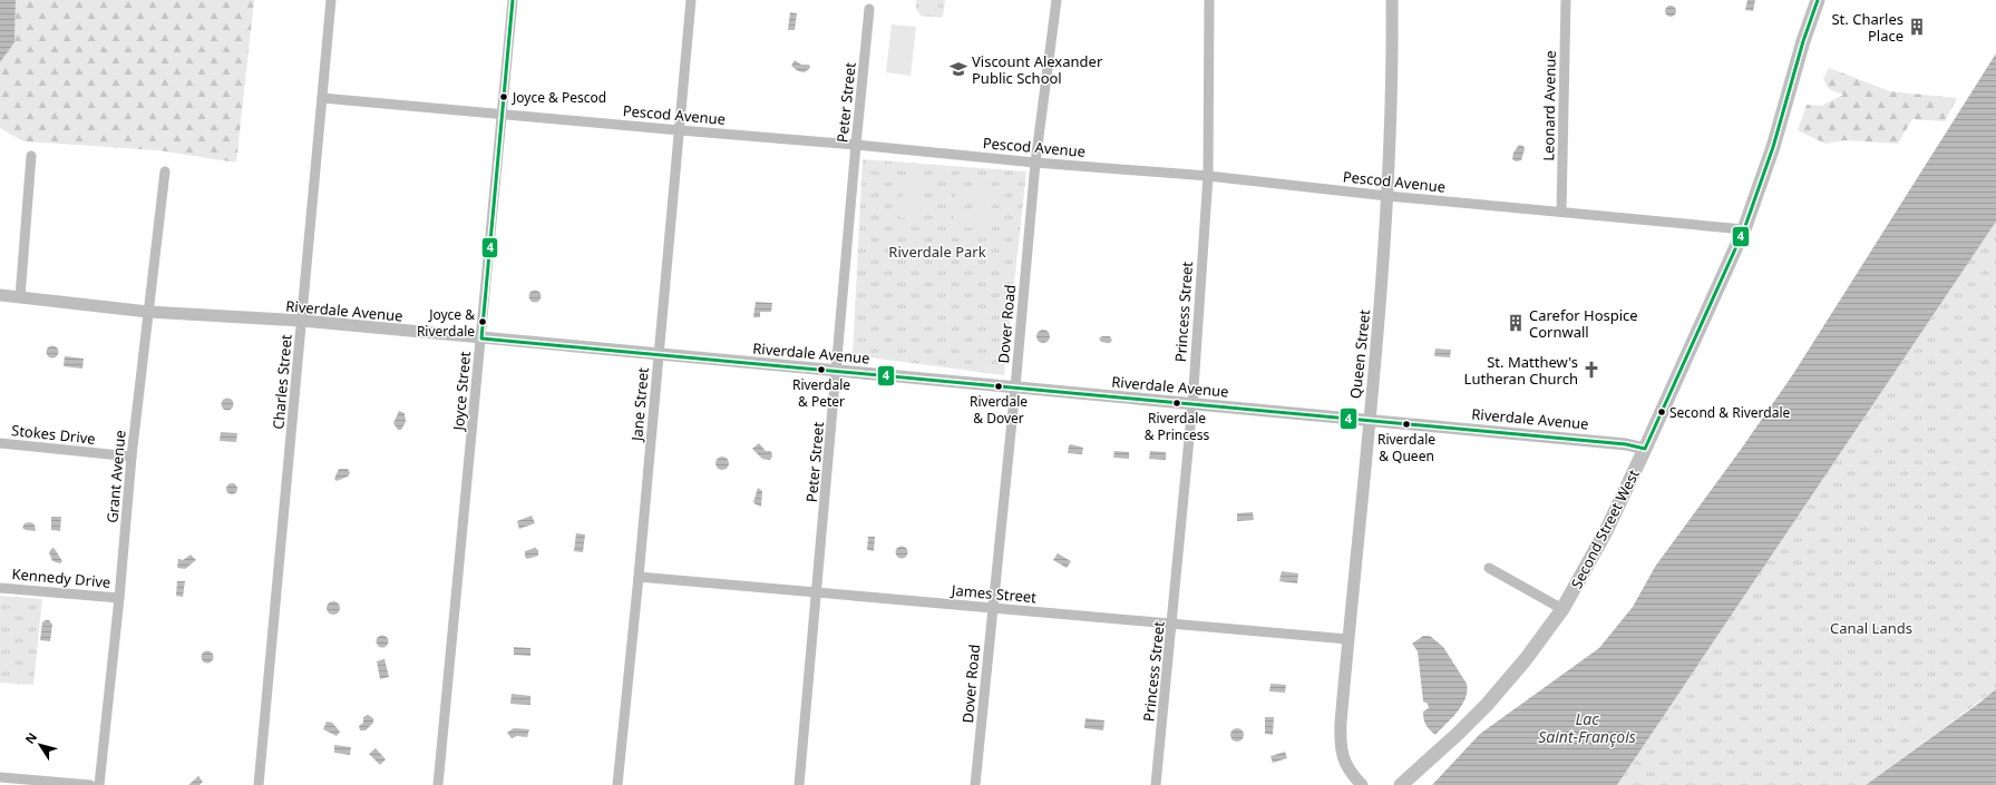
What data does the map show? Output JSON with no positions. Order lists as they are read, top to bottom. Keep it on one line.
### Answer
{"streets":{"main road":["Second Street West"],"street":["Peter Street","Leonard Avenue","Pescod Avenue","Riverdale Avenue","Princess Street","Dover Road","Queen Street","Charles Street","Joyce Street","Jane Street","Stokes Drive","Grant Avenue","Kennedy Drive","James Street"]},"crossings":[["Peter Street","Pescod Avenue"],["Peter Street","Riverdale Avenue"],["Peter Street","James Street"],["Leonard Avenue","Pescod Avenue"],["Pescod Avenue","Princess Street"],["Pescod Avenue","Dover Road"],["Pescod Avenue","Queen Street"],["Pescod Avenue","Charles Street"],["Pescod Avenue","Joyce Street"],["Pescod Avenue","Jane Street"],["Pescod Avenue","Second Street West"],["Riverdale Avenue","Princess Street"],["Riverdale Avenue","Dover Road"],["Riverdale Avenue","Queen Street"],["Riverdale Avenue","Charles Street"],["Riverdale Avenue","Joyce Street"],["Riverdale Avenue","Jane Street"],["Riverdale Avenue","Grant Avenue"],["Riverdale Avenue","Second Street West"],["Princess Street","James Street"],["Dover Road","James Street"],["Queen Street","James Street"],["Jane Street","James Street"],["Stokes Drive","Grant Avenue"],["Grant Avenue","Kennedy Drive"]],"water":["Lac Saint-François"],"parks":["Riverdale Park","Canal Lands"],"places":{"building":["St. Charles Place","Carefor Hospice Cornwall"],"school or university":["Viscount Alexander Public School"],"other":["Joyce & Pescod","Joyce & Riverdale","Riverdale & Peter","Riverdale & Dover","Riverdale & Princess","Second & Riverdale","Riverdale & Queen"],"church":["St. Matthew's Lutheran Church"]},"lines":["transit line 4"],"north":"top left"}
